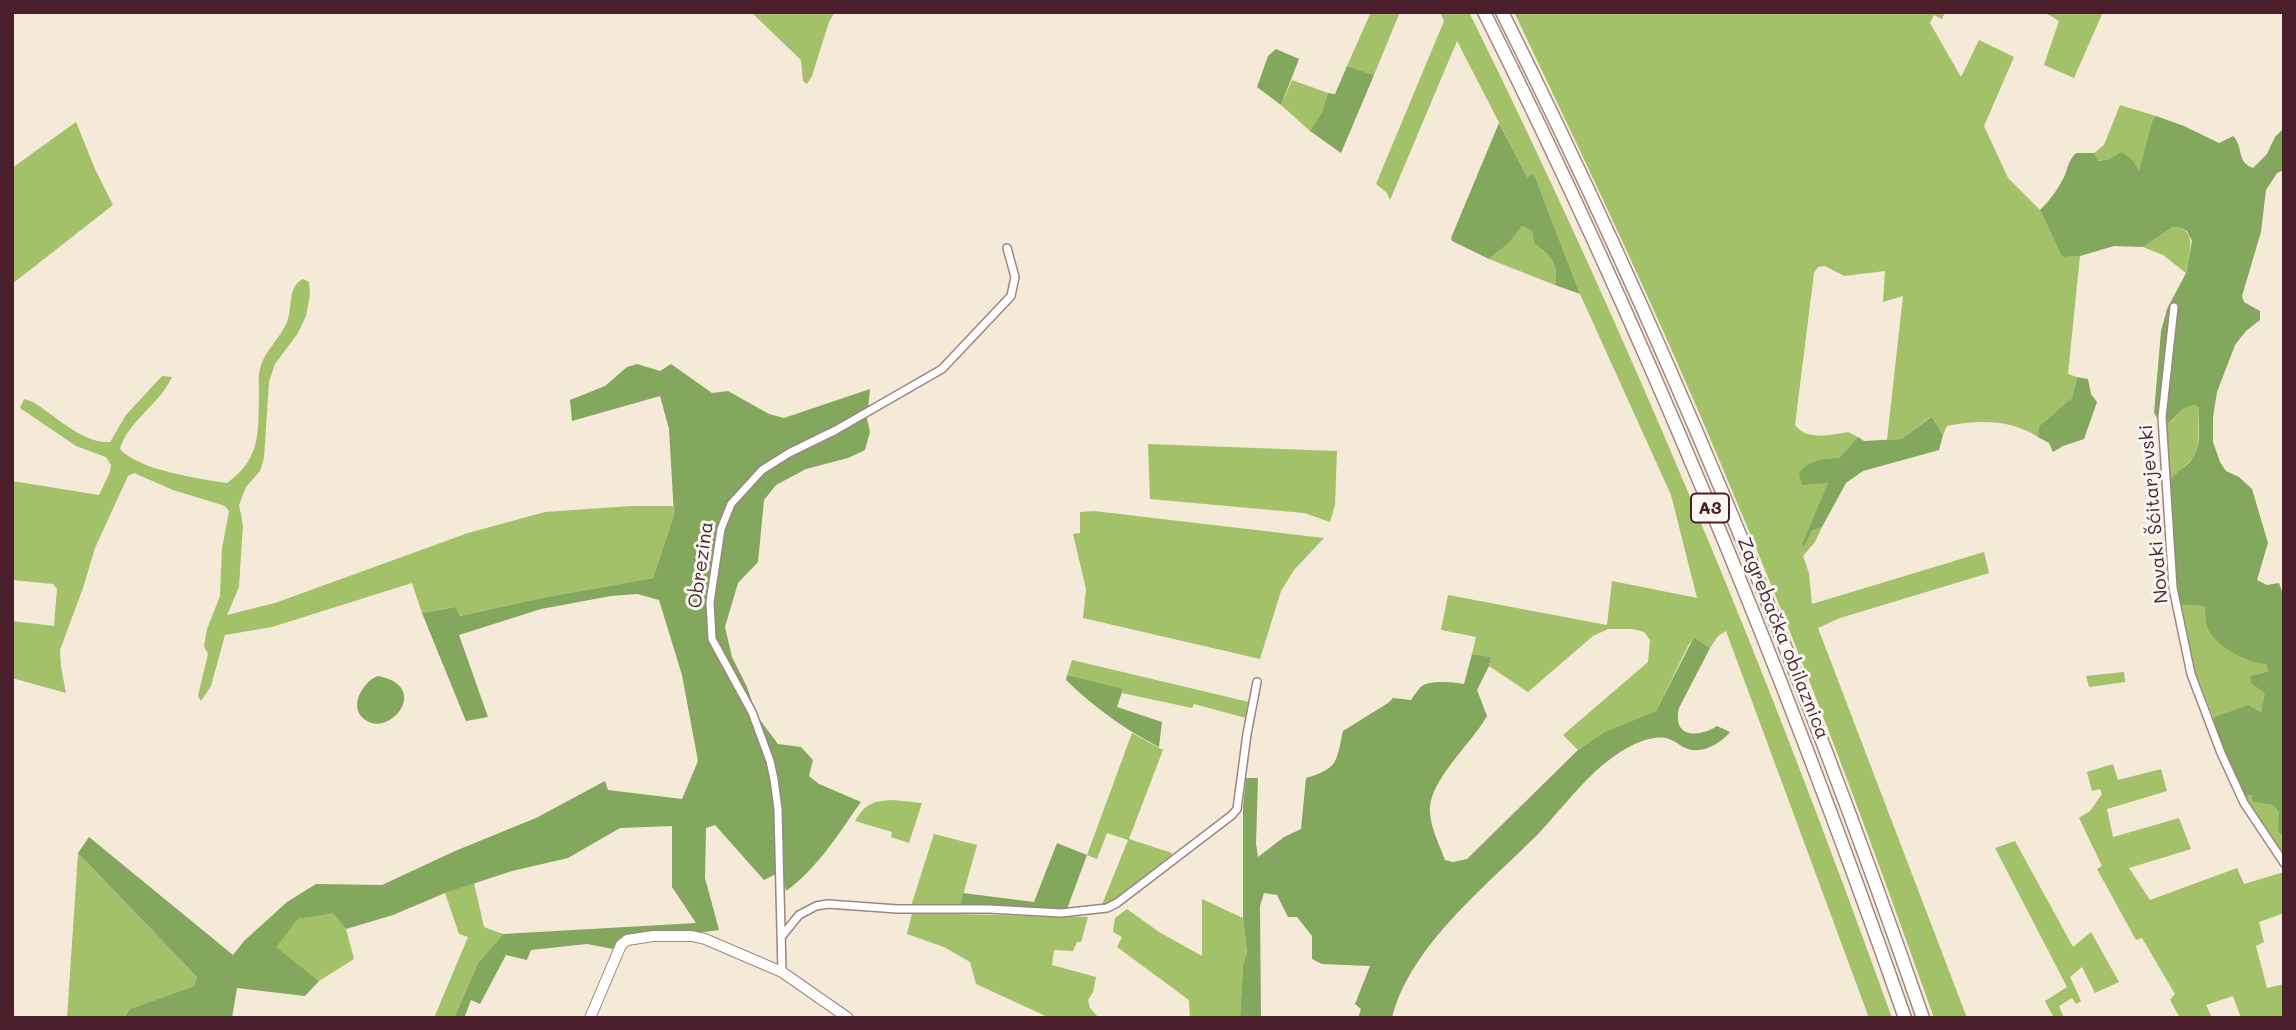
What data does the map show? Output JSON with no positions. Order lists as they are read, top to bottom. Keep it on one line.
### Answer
{"streets":{"highway":["A3","Zagrebačka obilaznica"],"street":["Novaki Šćitarjevski","Obrezina"]}}
